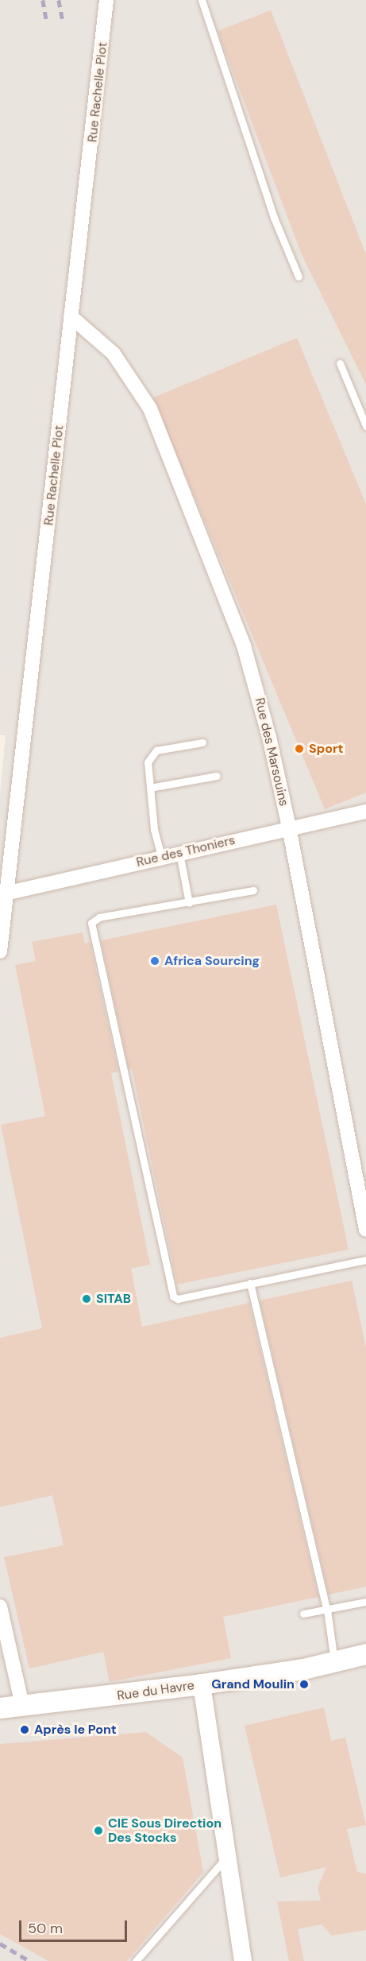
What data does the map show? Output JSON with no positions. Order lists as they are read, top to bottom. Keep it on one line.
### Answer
{"streets":{"main road":["Rue du Havre"],"street":["Rue Rachelle Piot","Rue des Marsouins","Rue des Thoniers"]},"crossings":[["Rue Rachelle Piot","Rue des Marsouins"],["Rue Rachelle Piot","Rue des Thoniers"],["Rue des Marsouins","Rue des Thoniers"]],"places":["Sport","Africa Sourcing","SITAB","Grand Moulin","Après le Pont","CIE Sous Direction Des Stocks"],"scale_bar":"50 m"}
